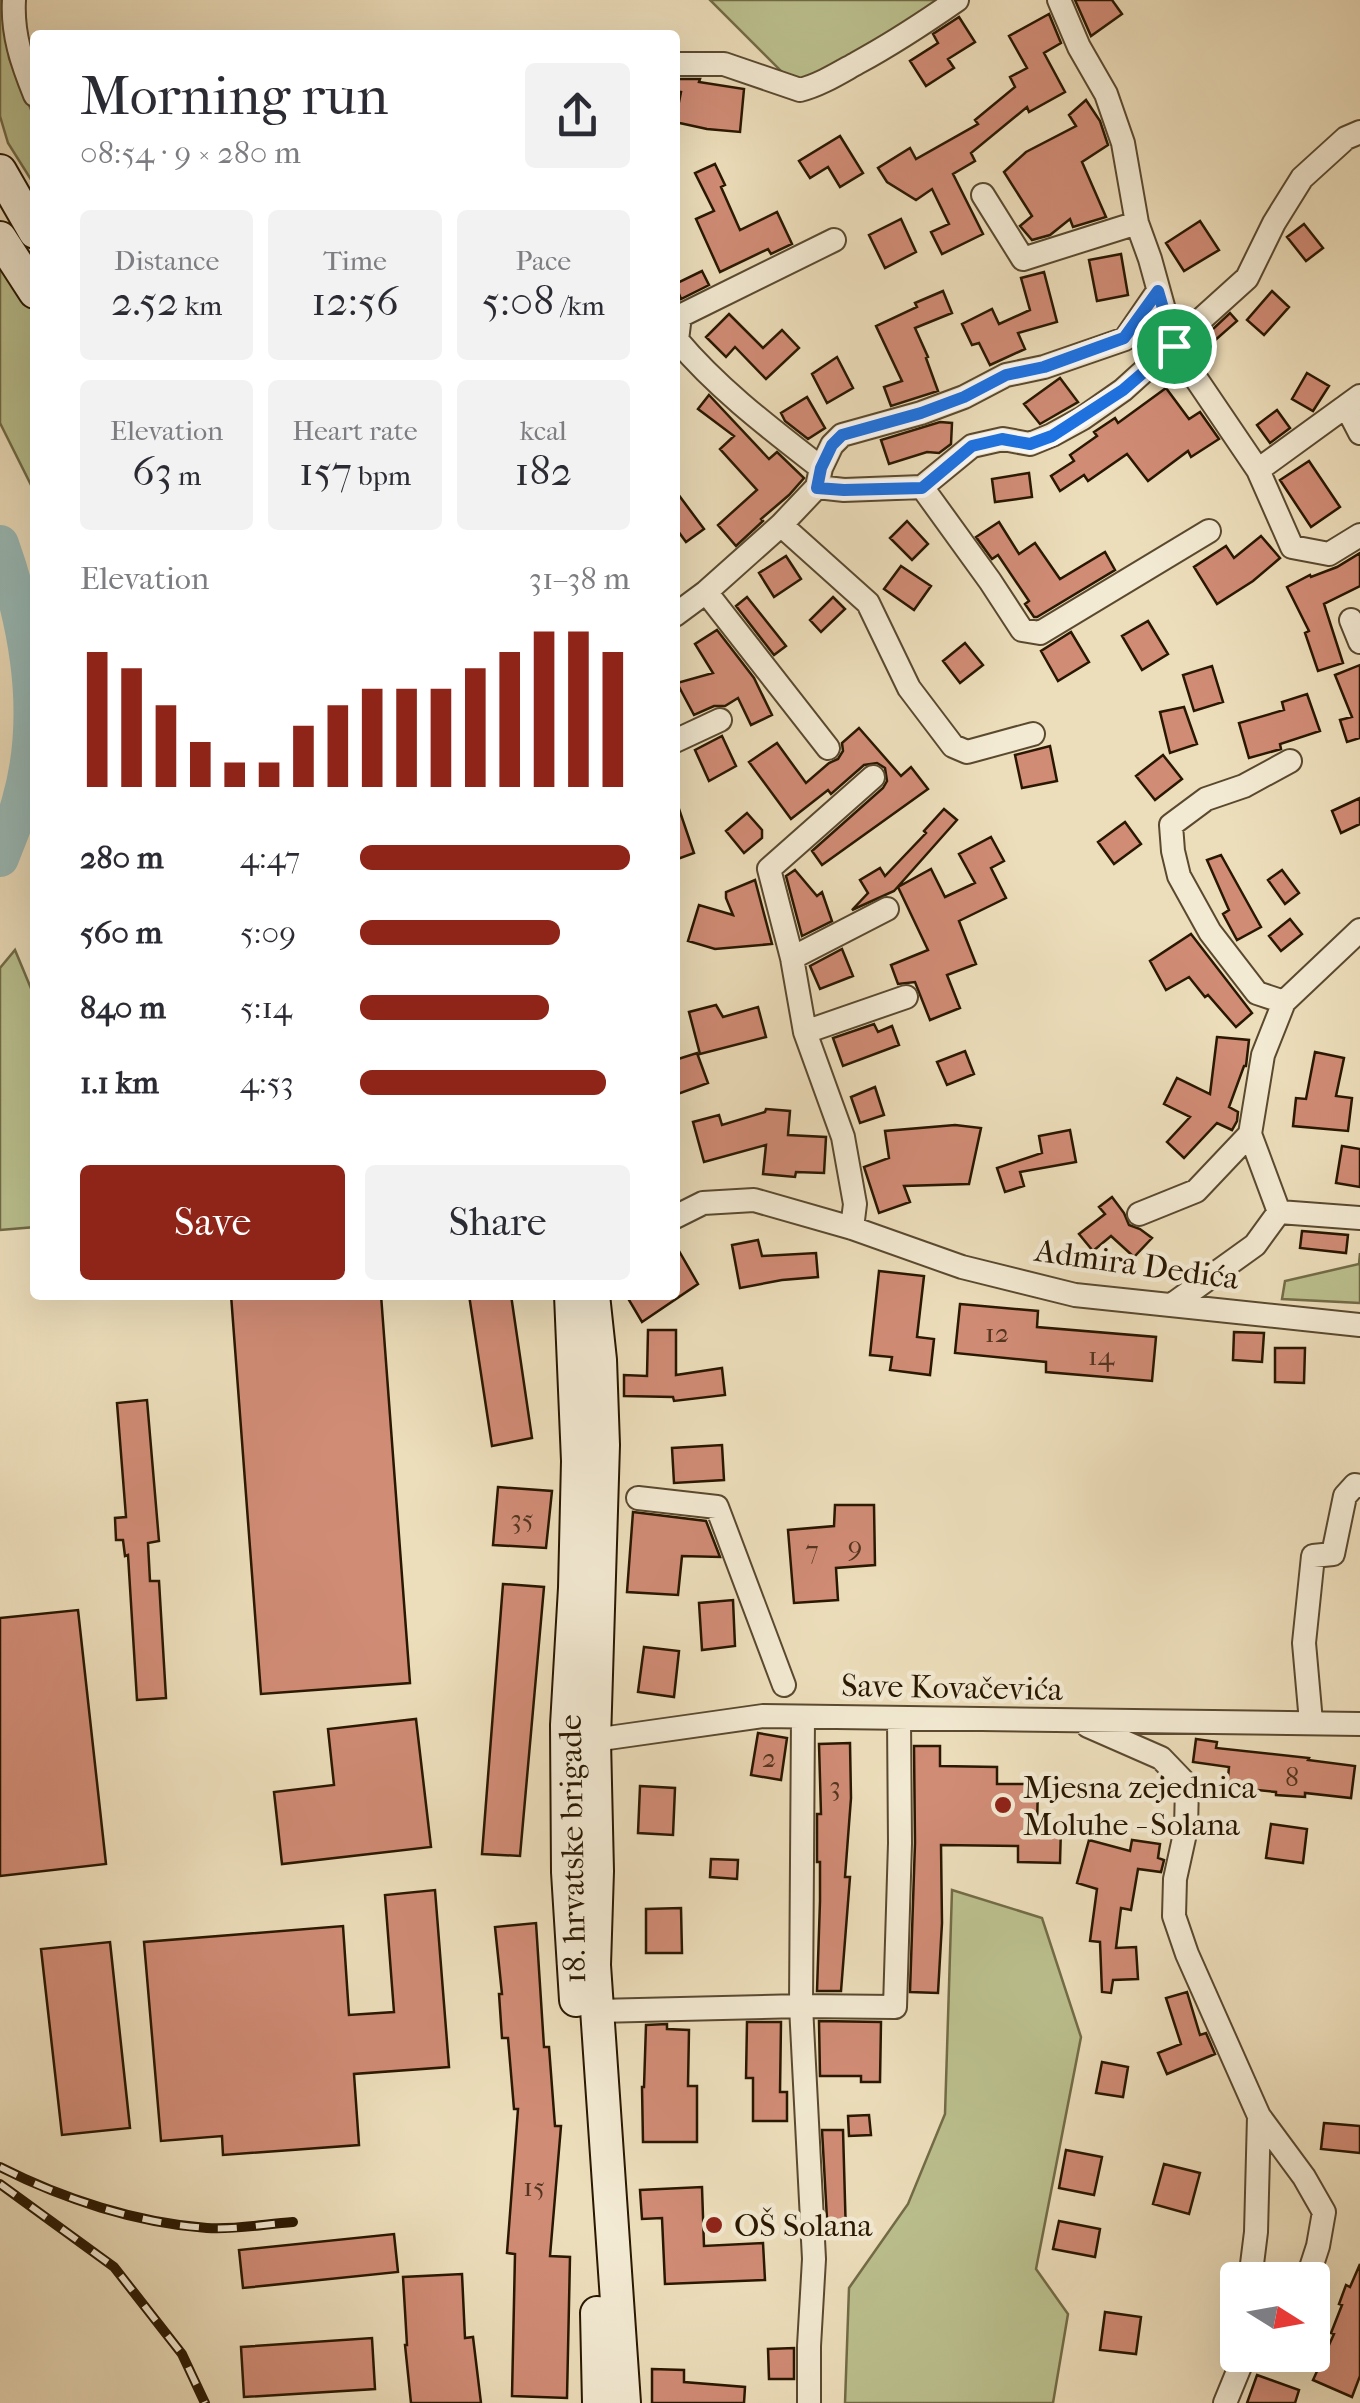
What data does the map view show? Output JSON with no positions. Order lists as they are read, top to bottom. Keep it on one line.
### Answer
{"streets":{"main road":["18. hrvatske brigade"],"street":["Admira Dedića","Save Kovačevića"]},"crossings":[["Save Kovačevića","18. hrvatske brigade"]],"places":["Mjesna zejednica Moluhe - Solana","OŠ Solana"],"house_numbers":["12","14","35","9","7","2","8","3","15"],"north":"right","page":{"heading":["Morning run","08:54 · 9 × 280 m"],"stats":[["Distance","2.52 km"],["Time","12:56"],["Pace","5:08 /km"],["Elevation","63 m"],["Heart rate","157 bpm"],["kcal","182"]],"chart":["Elevation","31–38 m"],"list":[{"name":"280 m","note":"4:47"},{"name":"560 m","note":"5:09"},{"name":"840 m","note":"5:14"},{"name":"1.1 km","note":"4:53"}],"buttons":["Save","Share"]}}
